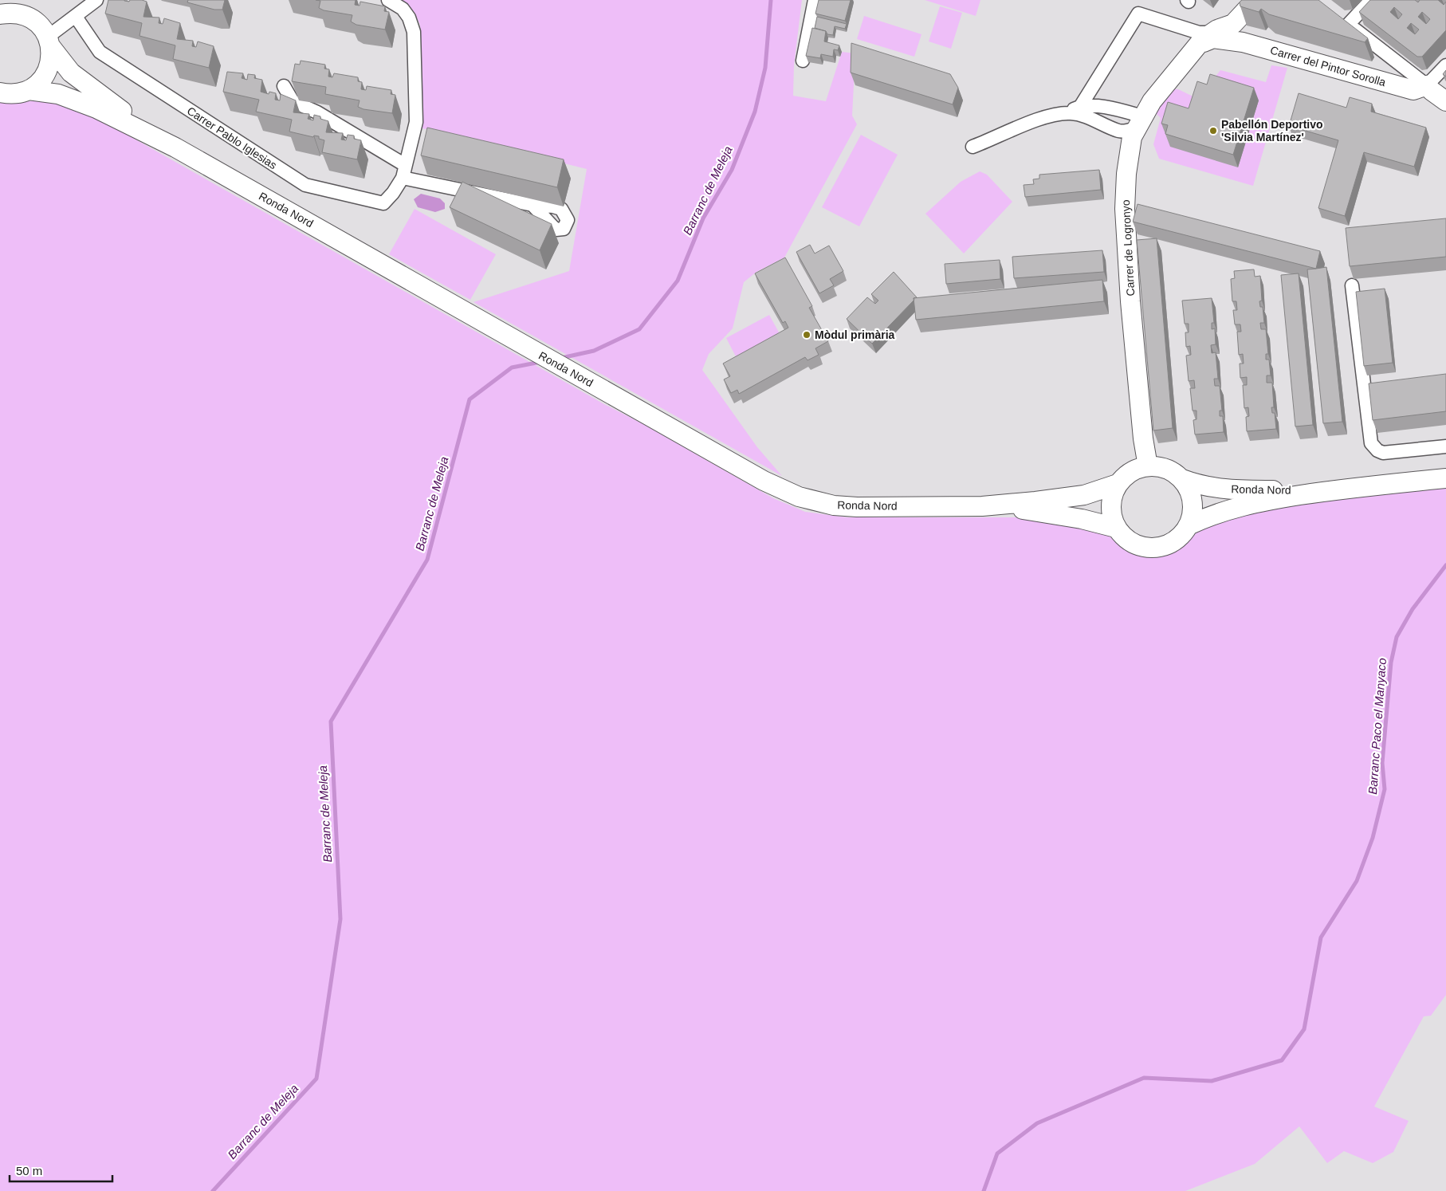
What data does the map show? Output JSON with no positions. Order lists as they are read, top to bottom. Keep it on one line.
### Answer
{"streets":{"main road":["Carrer del Pintor Sorolla","Ronda Nord","Carrer de Logronyo"],"street":["Carrer Pablo Iglesias"]},"crossings":[["Carrer del Pintor Sorolla","Carrer de Logronyo"],["Ronda Nord","Carrer de Logronyo"]],"water":["Barranc de Meleja","Barranc Paco el Manyaco"],"places":["Pabellón Deportivo 'Silvia Martínez'","Mòdul primària"],"scale_bar":"50 m"}
